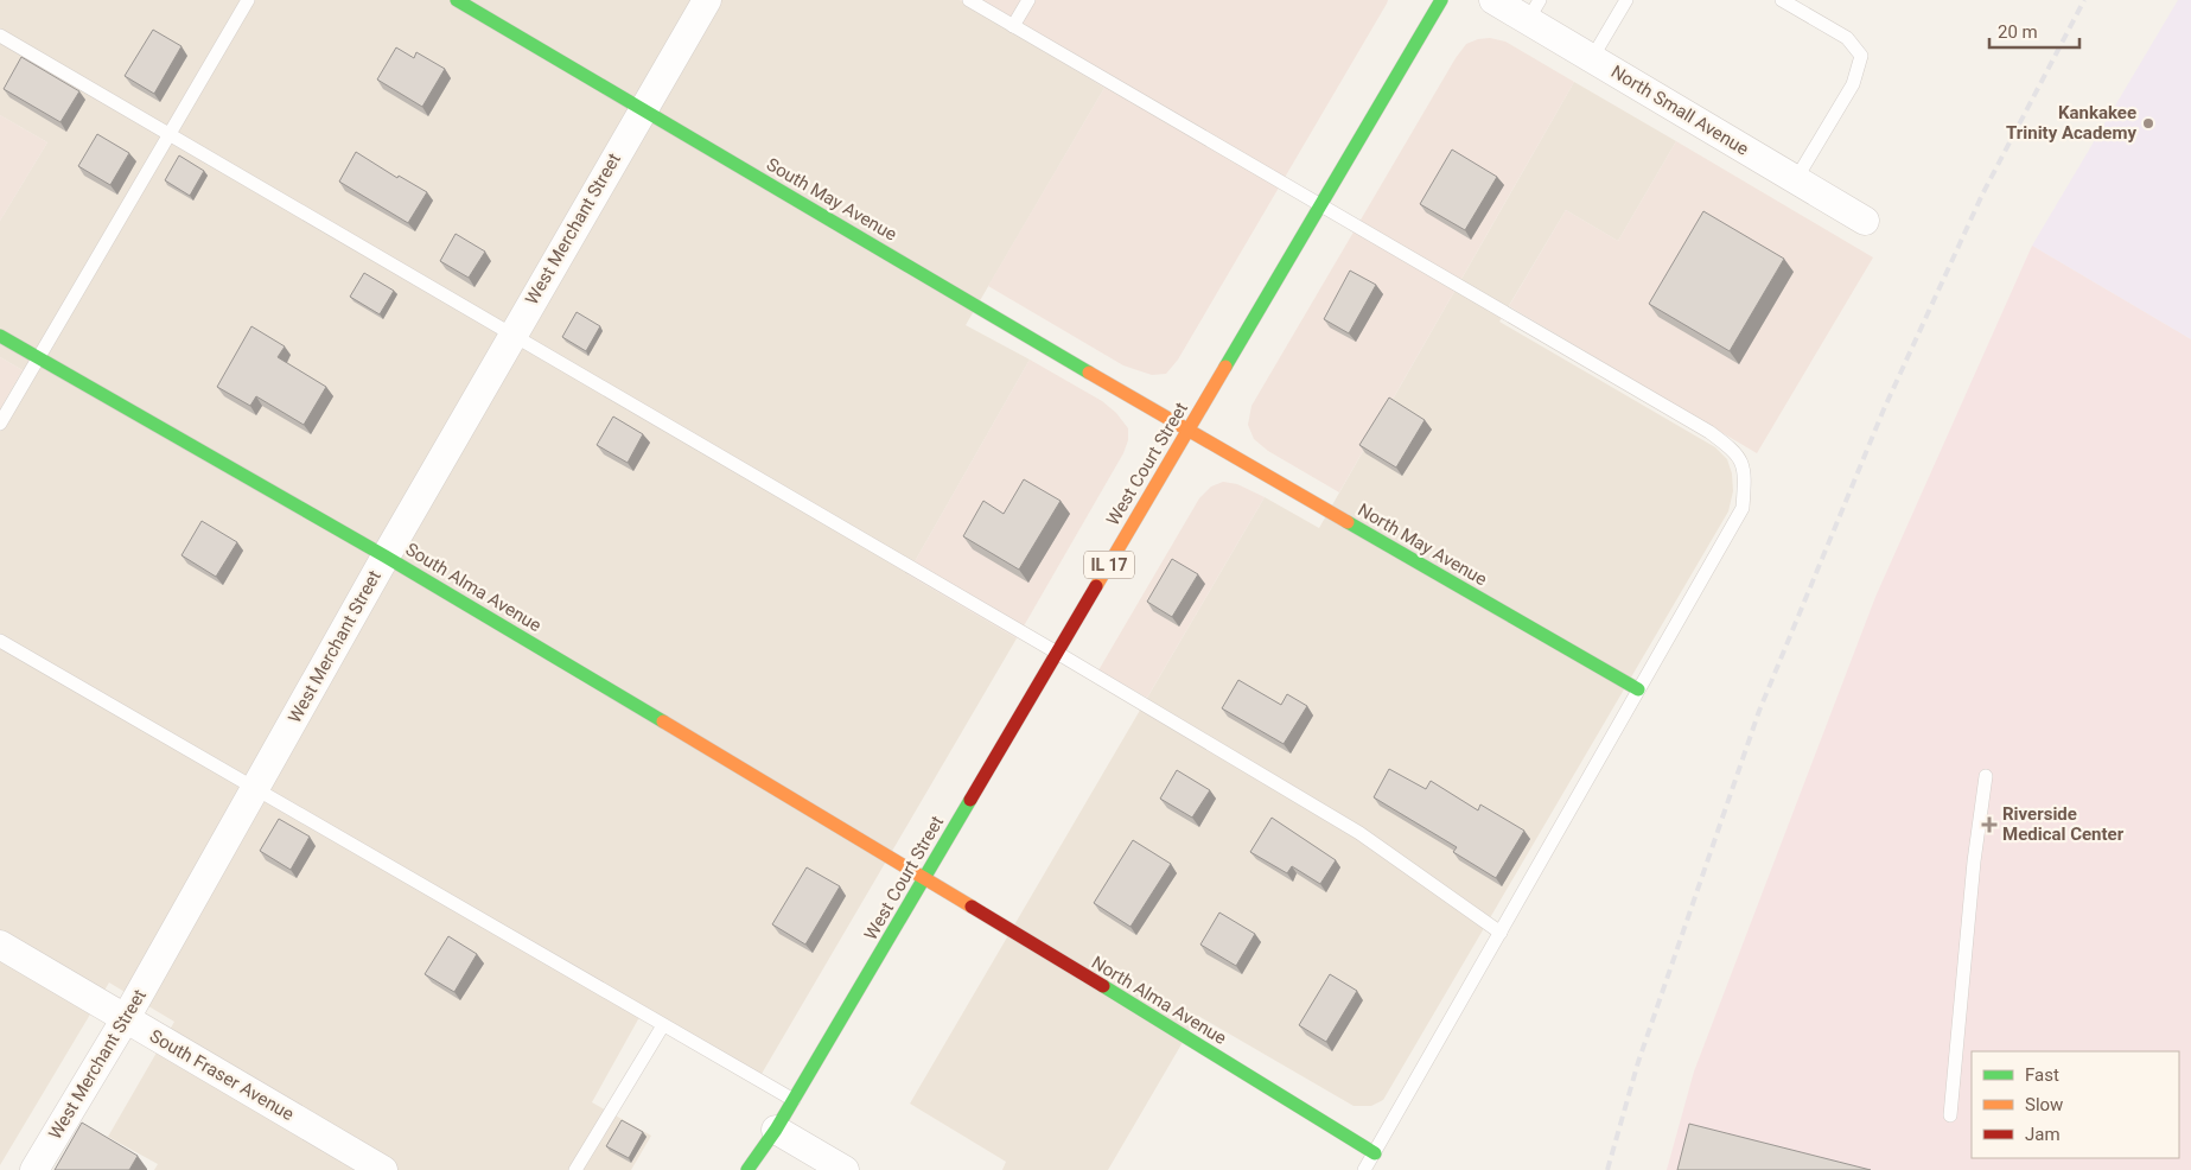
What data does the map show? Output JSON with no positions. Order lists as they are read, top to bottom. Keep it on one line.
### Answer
{"streets":{"street":["North Small Avenue","South May Avenue","West Merchant Street","West Court Street","North May Avenue","IL 17","South Alma Avenue","North Alma Avenue","South Fraser Avenue"]},"crossings":[["South May Avenue","West Merchant Street"],["South May Avenue","West Court Street"],["South May Avenue","North May Avenue"],["West Merchant Street","South Alma Avenue"],["West Merchant Street","South Fraser Avenue"],["West Court Street","North May Avenue"],["West Court Street","South Alma Avenue"],["West Court Street","North Alma Avenue"],["South Alma Avenue","North Alma Avenue"]],"places":{"other":["Kankakee Trinity Academy"],"health":["Riverside Medical Center"]},"legend":["Fast","Slow","Jam"],"scale_bar":"20 m"}
